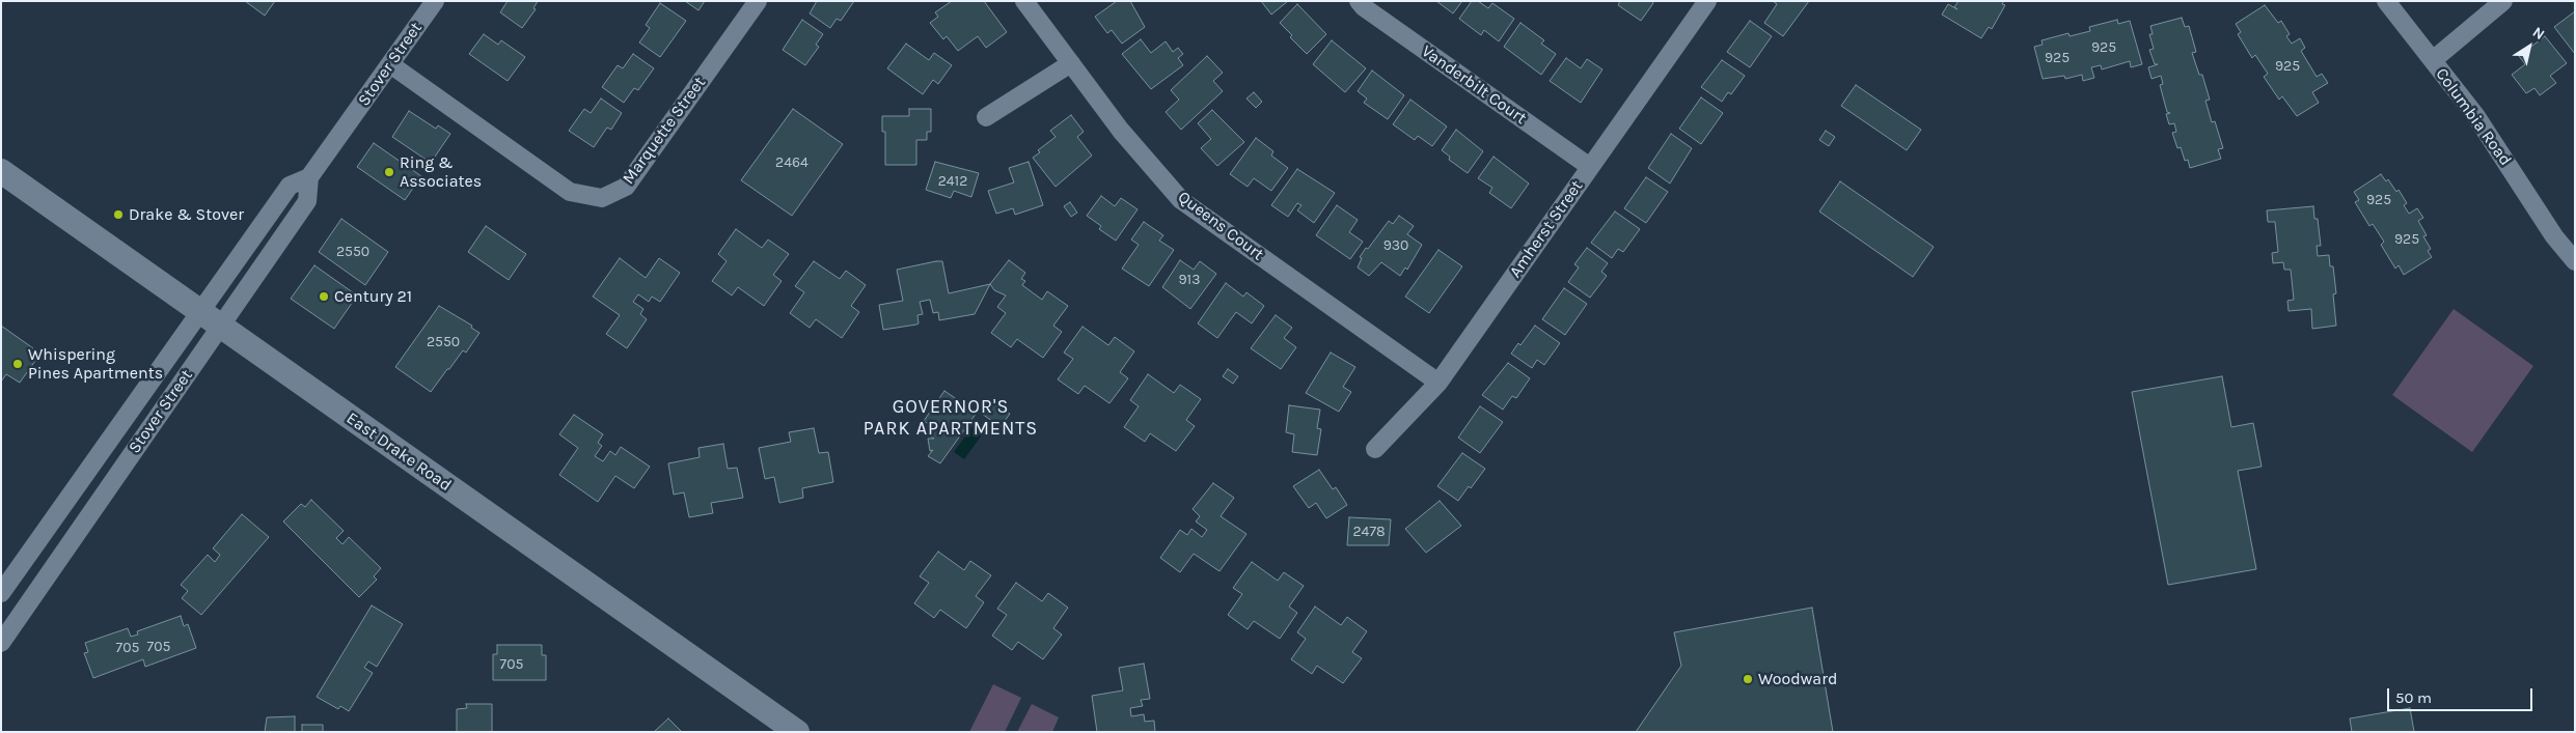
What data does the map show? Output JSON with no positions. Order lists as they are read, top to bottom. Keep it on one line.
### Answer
{"streets":{"main road":["East Drake Road"],"street":["Stover Street","Vanderbilt Court","Columbia Road","Marquette Street","Queens Court","Amherst Street"]},"crossings":[["Stover Street","Marquette Street"],["Stover Street","East Drake Road"],["Vanderbilt Court","Amherst Street"],["Queens Court","Amherst Street"]],"districts":["GOVERNOR'S PARK APARTMENTS"],"places":["Ring & Associates","Drake & Stover","Century 21","Whispering Pines Apartments","Woodward"],"house_numbers":["925","925","925","2464","2412","925","925","930","2550","913","2550","2478","705","705","705"],"scale_bar":"50 m","north":"top right"}
